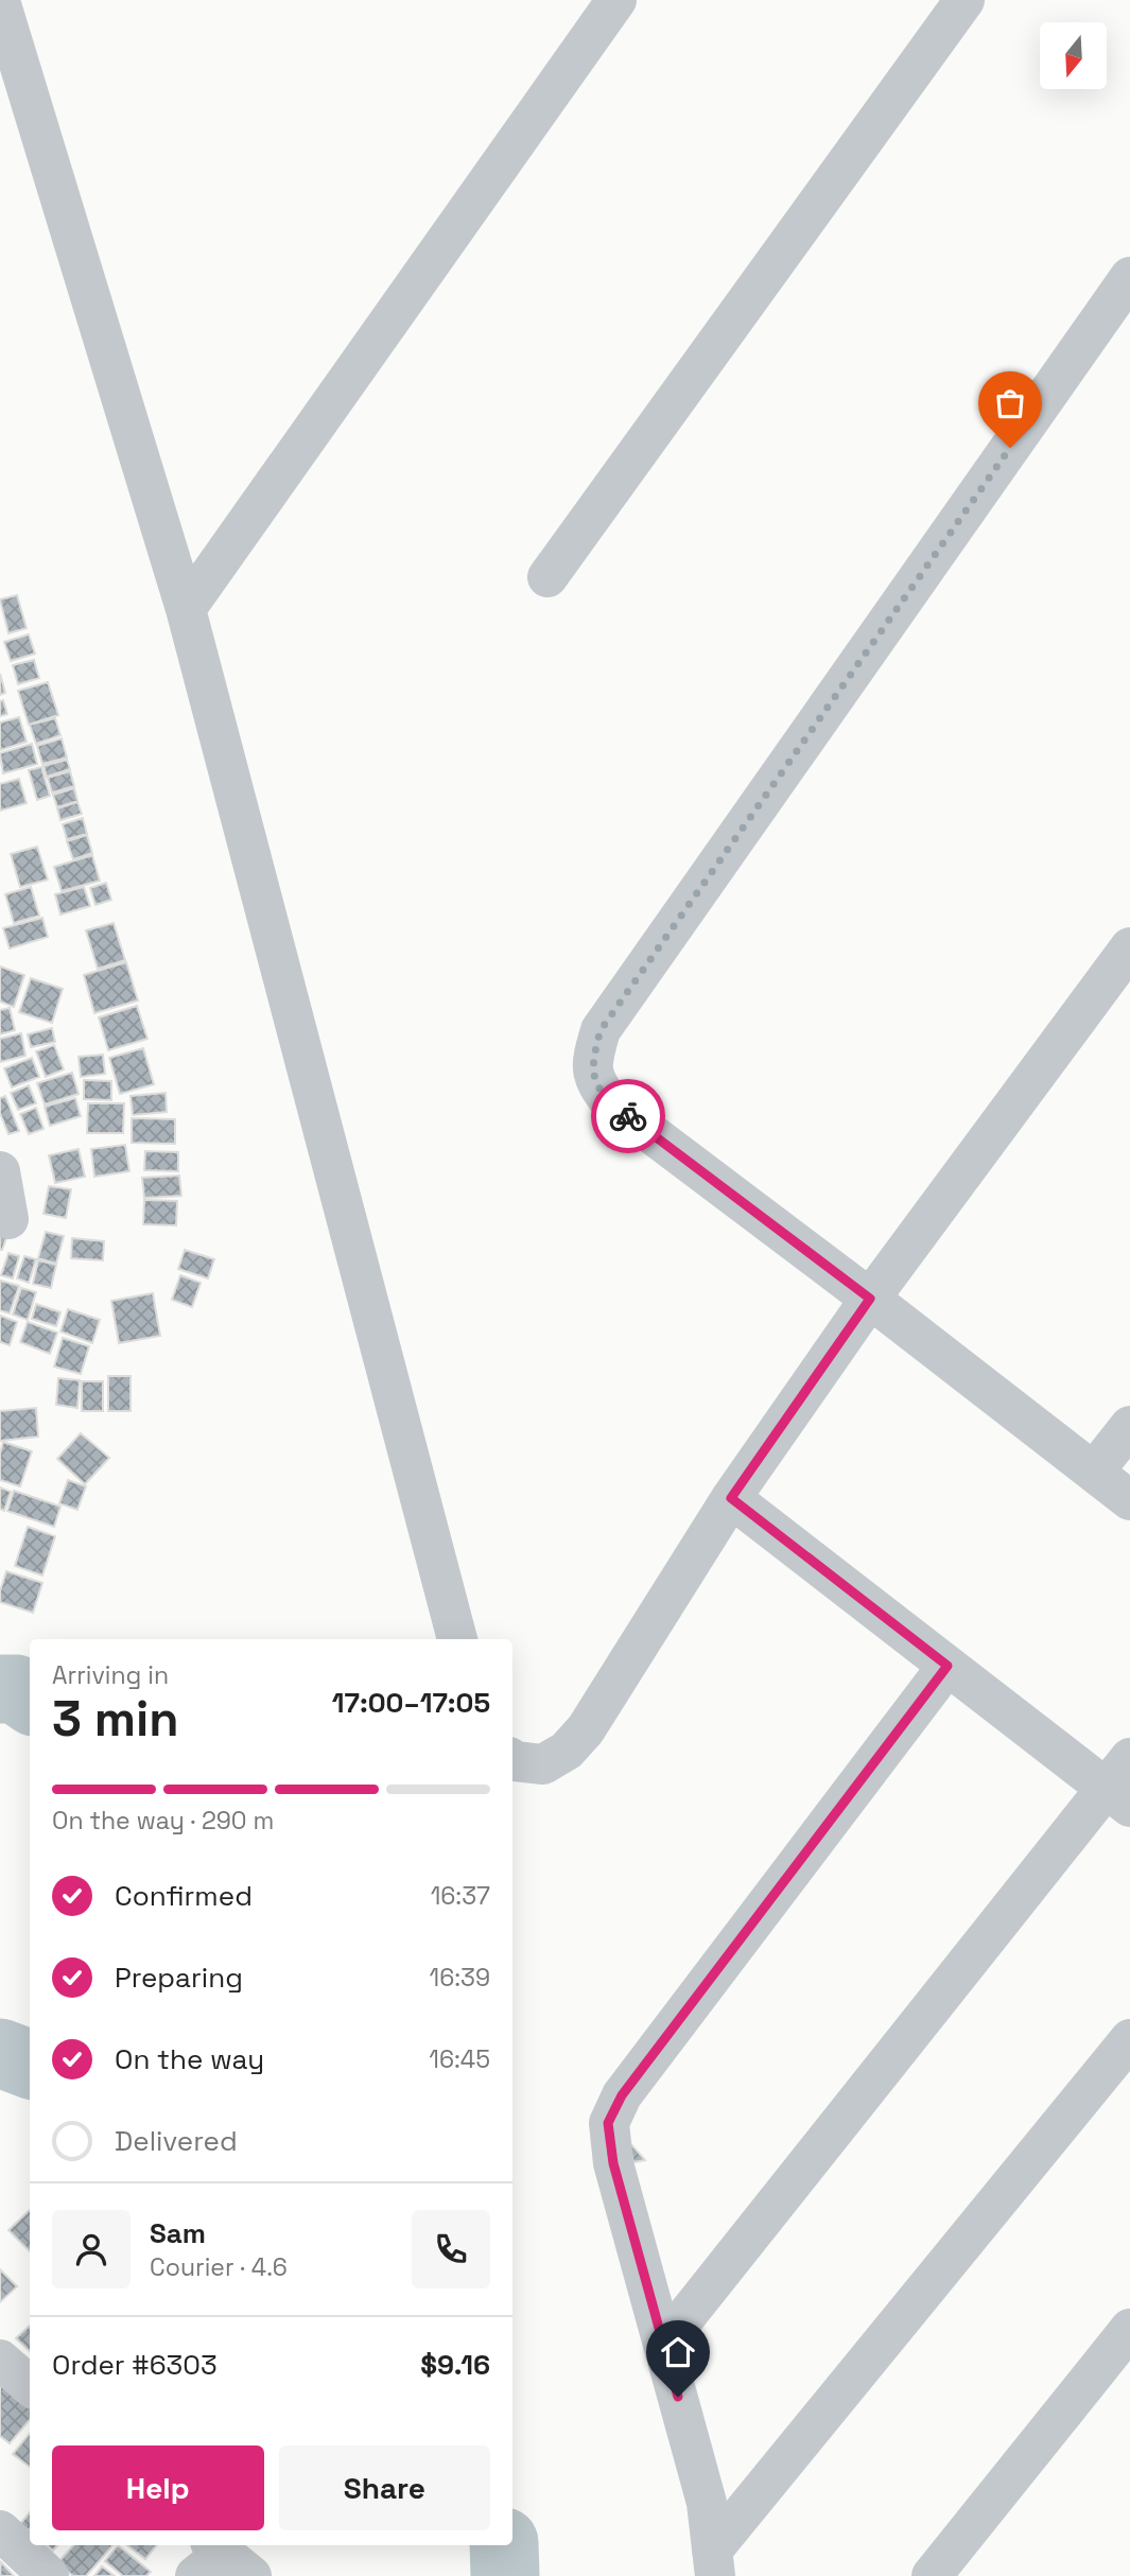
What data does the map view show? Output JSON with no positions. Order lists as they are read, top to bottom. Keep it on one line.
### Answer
{"north":"bottom","page":{"heading":["3 min","Arriving in","17:00–17:05"],"panel":["Sam","Courier · 4.6","Order #6303","$9.16"],"bar":"On the way · 290 m","list":[["Confirmed","16:37"],["Preparing","16:39"],["On the way","16:45"],"Delivered"],"buttons":["Help","Share"]}}
